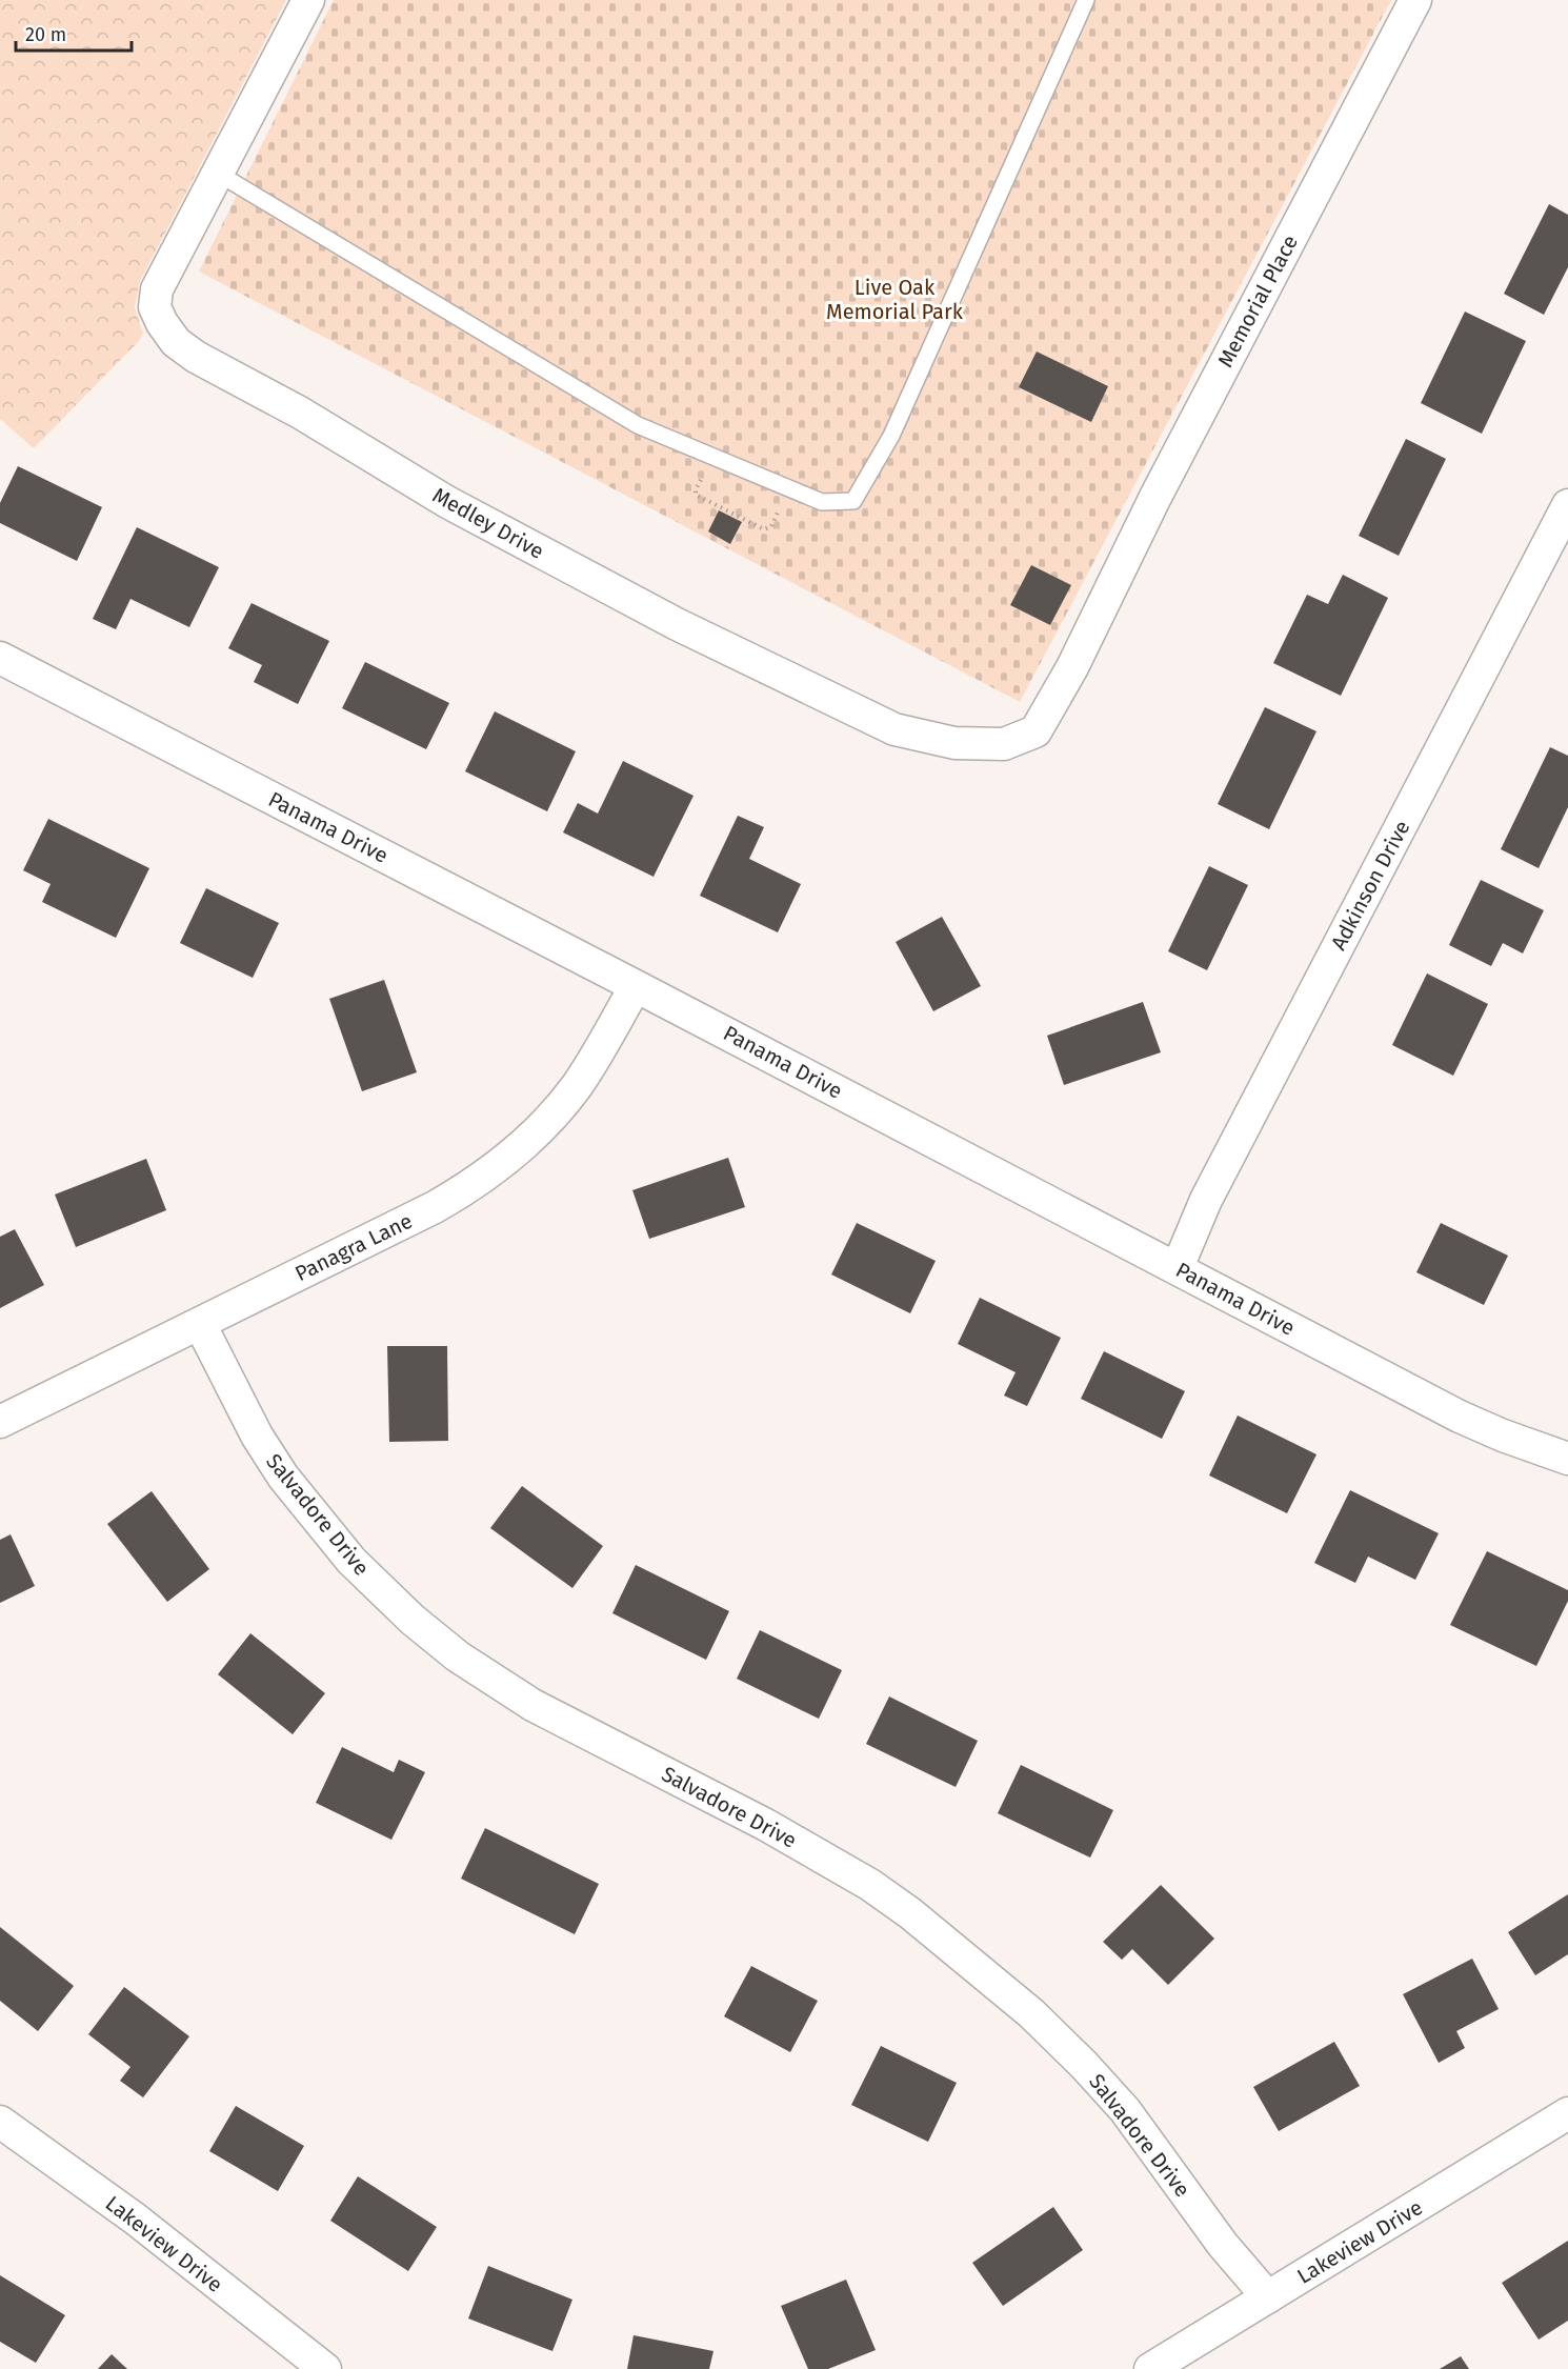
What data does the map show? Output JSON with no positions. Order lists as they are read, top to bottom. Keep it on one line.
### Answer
{"streets":{"street":["Memorial Place","Medley Drive","Panama Drive","Adkinson Drive","Panagra Lane","Salvadore Drive","Lakeview Drive"]},"crossings":[["Memorial Place","Medley Drive"],["Panama Drive","Adkinson Drive"],["Panama Drive","Panagra Lane"],["Panagra Lane","Salvadore Drive"],["Salvadore Drive","Lakeview Drive"]],"parks":["Live Oak Memorial Park"],"scale_bar":"20 m"}
